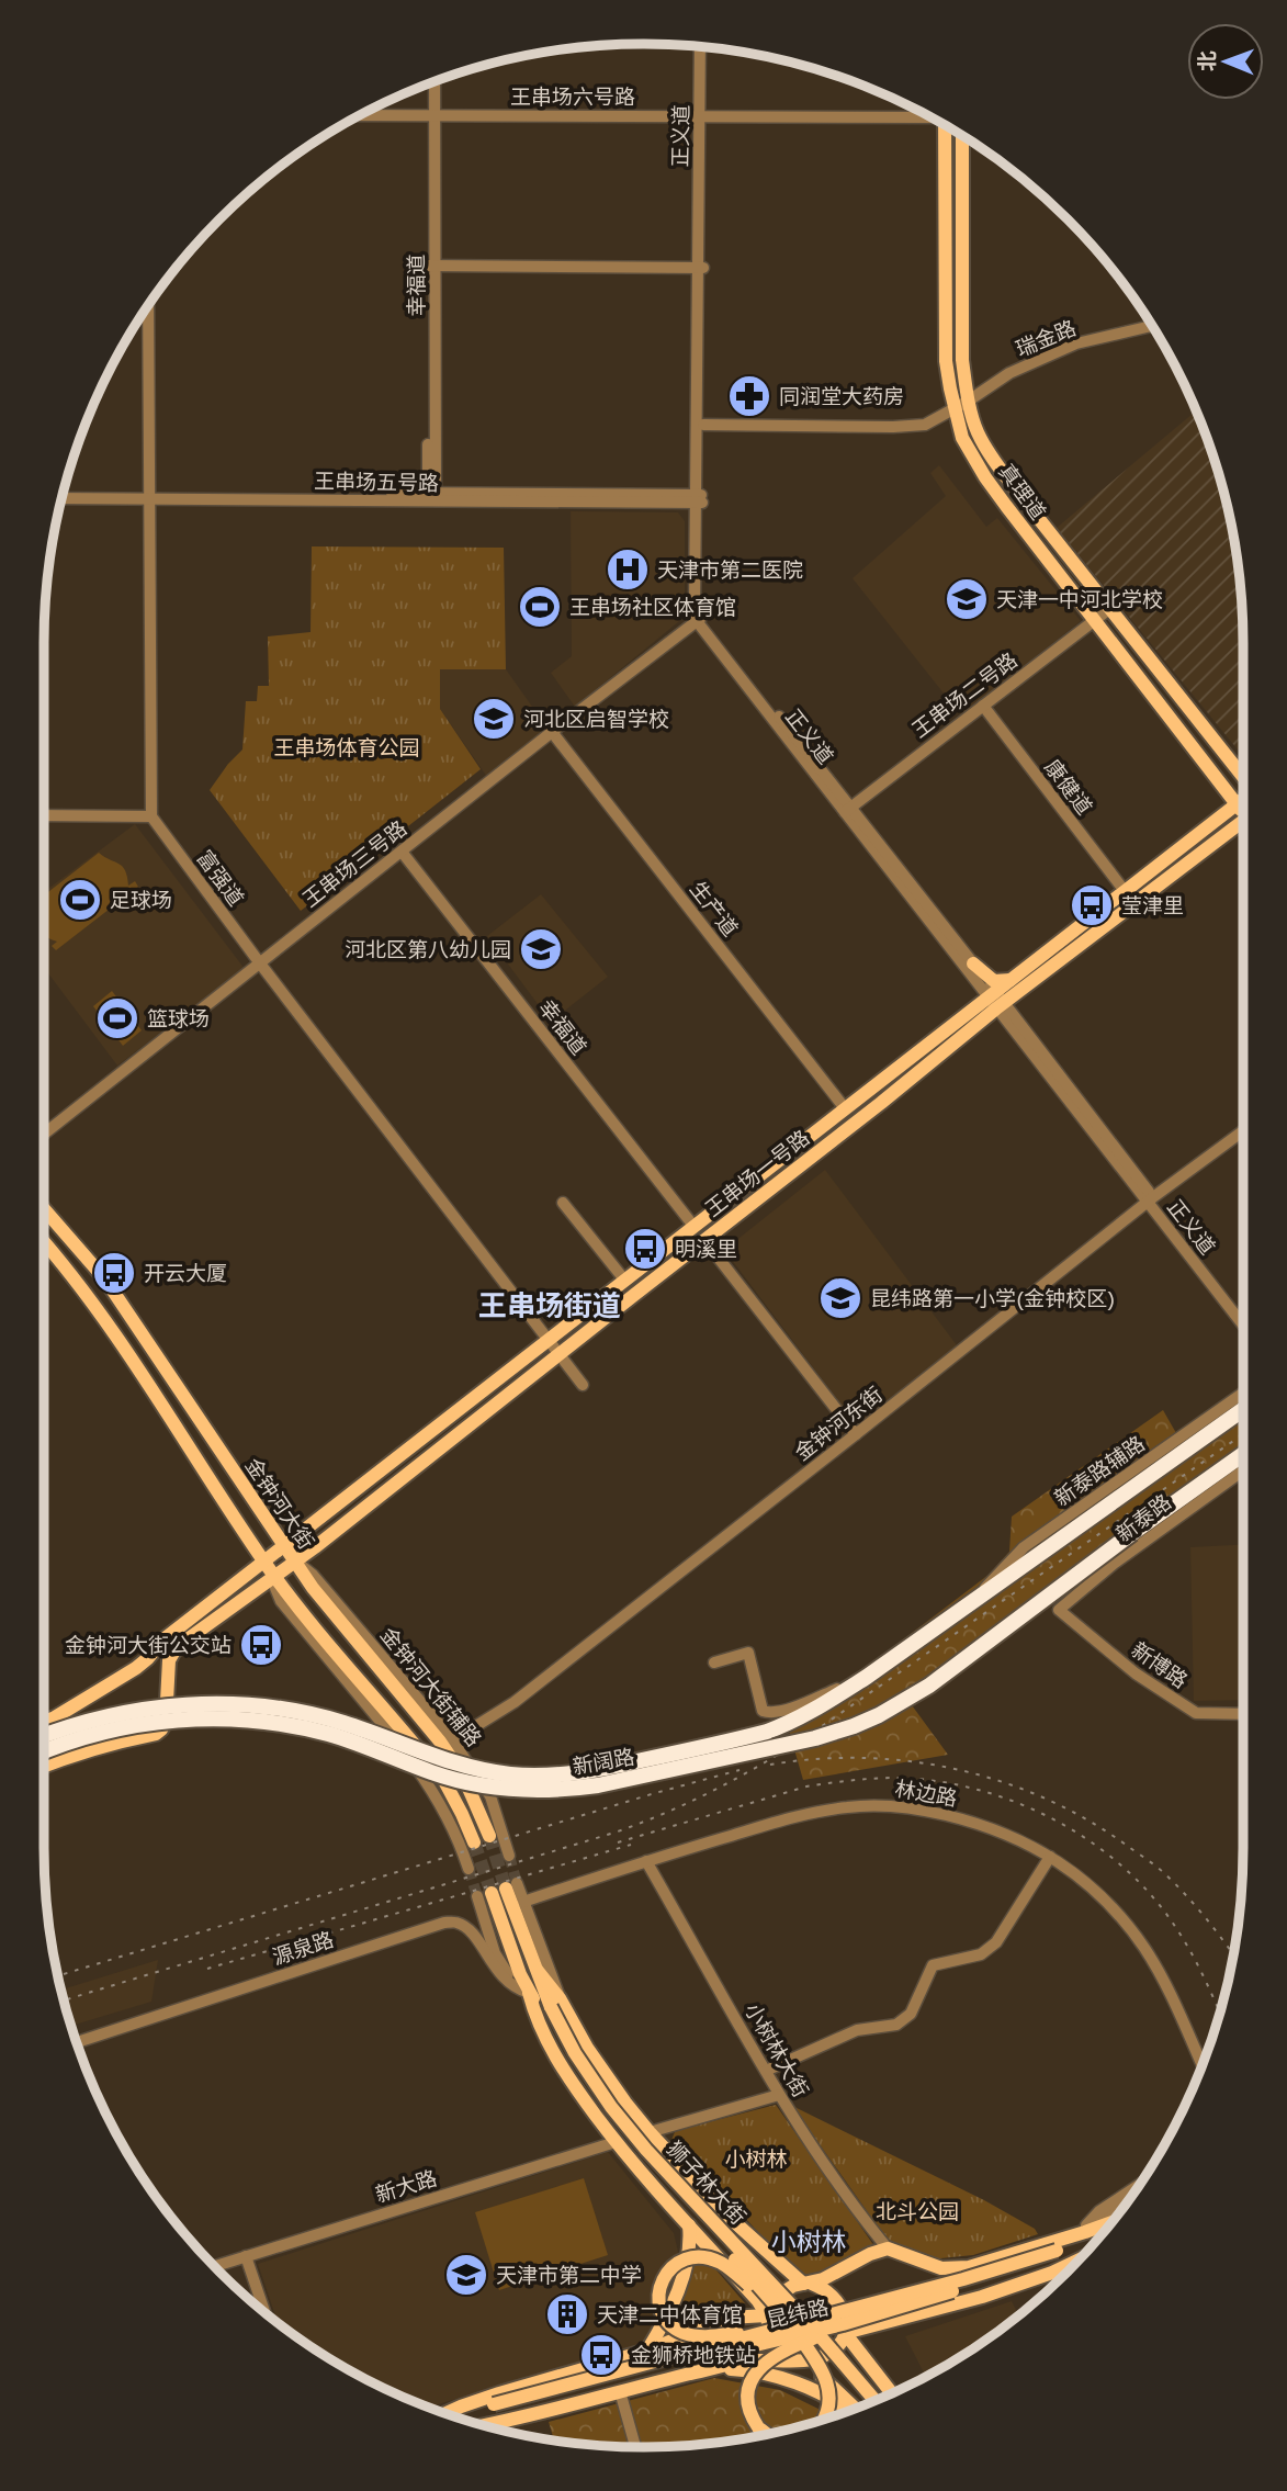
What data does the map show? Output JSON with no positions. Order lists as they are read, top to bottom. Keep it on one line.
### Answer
{"streets":{"highway":["新阔路"],"main road":["真理道","王串场一号路","金钟河大街","狮子林大街","昆纬路"],"street":["王串场六号路","正义道","幸福道","瑞金路","王串场五号路","王串场二号路","康健道","王串场三号路","富强道","生产道","金钟河东街","新泰路辅路","新泰路","新博路","金钟河大街辅路","林边路","源泉路","小树林大街","新大路"]},"crossings":[["王串场六号路","正义道"],["王串场六号路","幸福道"],["正义道","王串场五号路"],["正义道","王串场二号路"],["正义道","王串场三号路"],["正义道","王串场一号路"],["正义道","金钟河东街"],["幸福道","王串场五号路"],["幸福道","王串场三号路"],["幸福道","王串场一号路"],["瑞金路","真理道"],["真理道","王串场二号路"],["真理道","王串场一号路"],["王串场二号路","康健道"],["康健道","王串场一号路"],["王串场三号路","富强道"],["王串场三号路","生产道"],["富强道","王串场一号路"],["生产道","王串场一号路"],["王串场一号路","金钟河大街"],["王串场一号路","金钟河大街辅路"],["金钟河东街","金钟河大街"],["金钟河东街","金钟河大街辅路"],["新泰路辅路","新阔路"],["金钟河大街","金钟河大街辅路"],["新泰路","新博路"],["林边路","小树林大街"]],"districts":["王串场街道","小树林"],"parks":["王串场体育公园","小树林","北斗公园"],"places":{"pharmacy":["同润堂大药房"],"hospital":["天津市第二医院"],"school or university":["天津一中河北学校","河北区启智学校","河北区第八幼儿园","昆纬路第一小学(金钟校区)","天津市第二中学"],"sports":["王串场社区体育馆","足球场","篮球场"],"bus stop":["莹津里","明溪里","开云大厦","金钟河大街公交站","金狮桥地铁站"],"building":["天津二中体育馆"]},"north":"left"}
